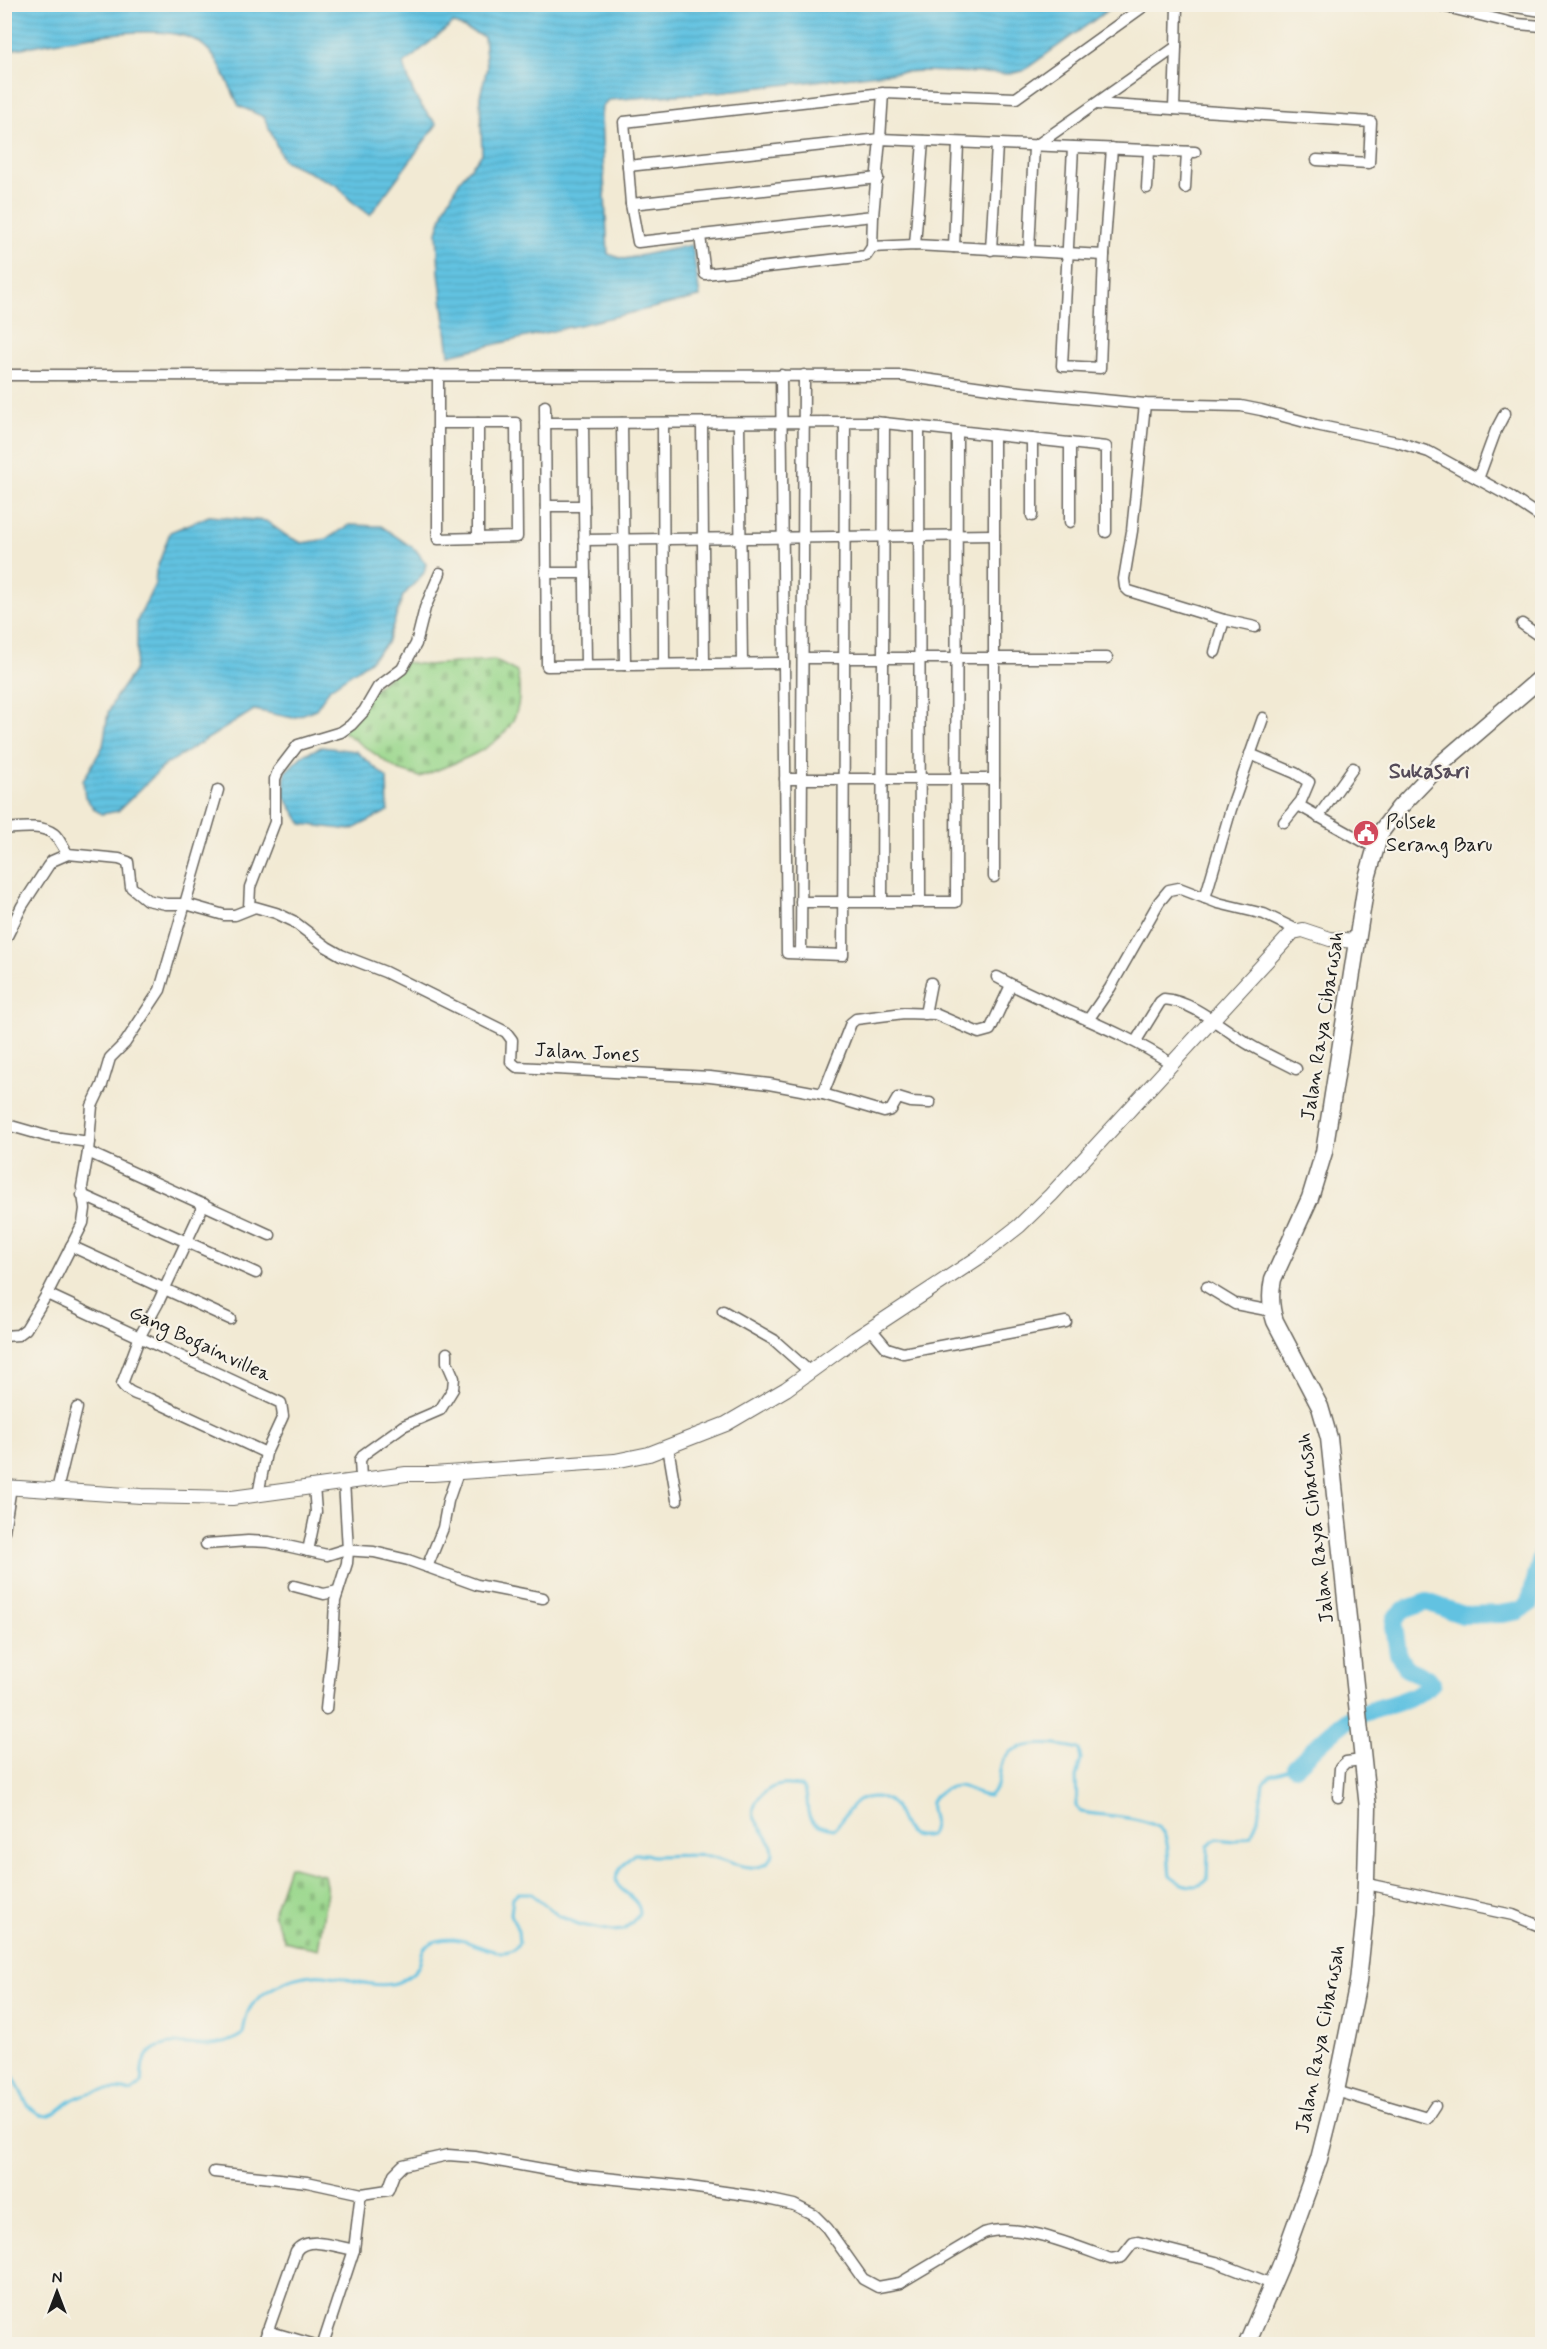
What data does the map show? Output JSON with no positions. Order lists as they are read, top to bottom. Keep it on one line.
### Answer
{"streets":{"main road":["Jalan Raya Cibarusah"],"street":["Jalan Jones","Gang Bogainvillea"]},"districts":["Sukasari"],"places":{"public building":["Polsek Serang Baru"]},"north":"top"}
